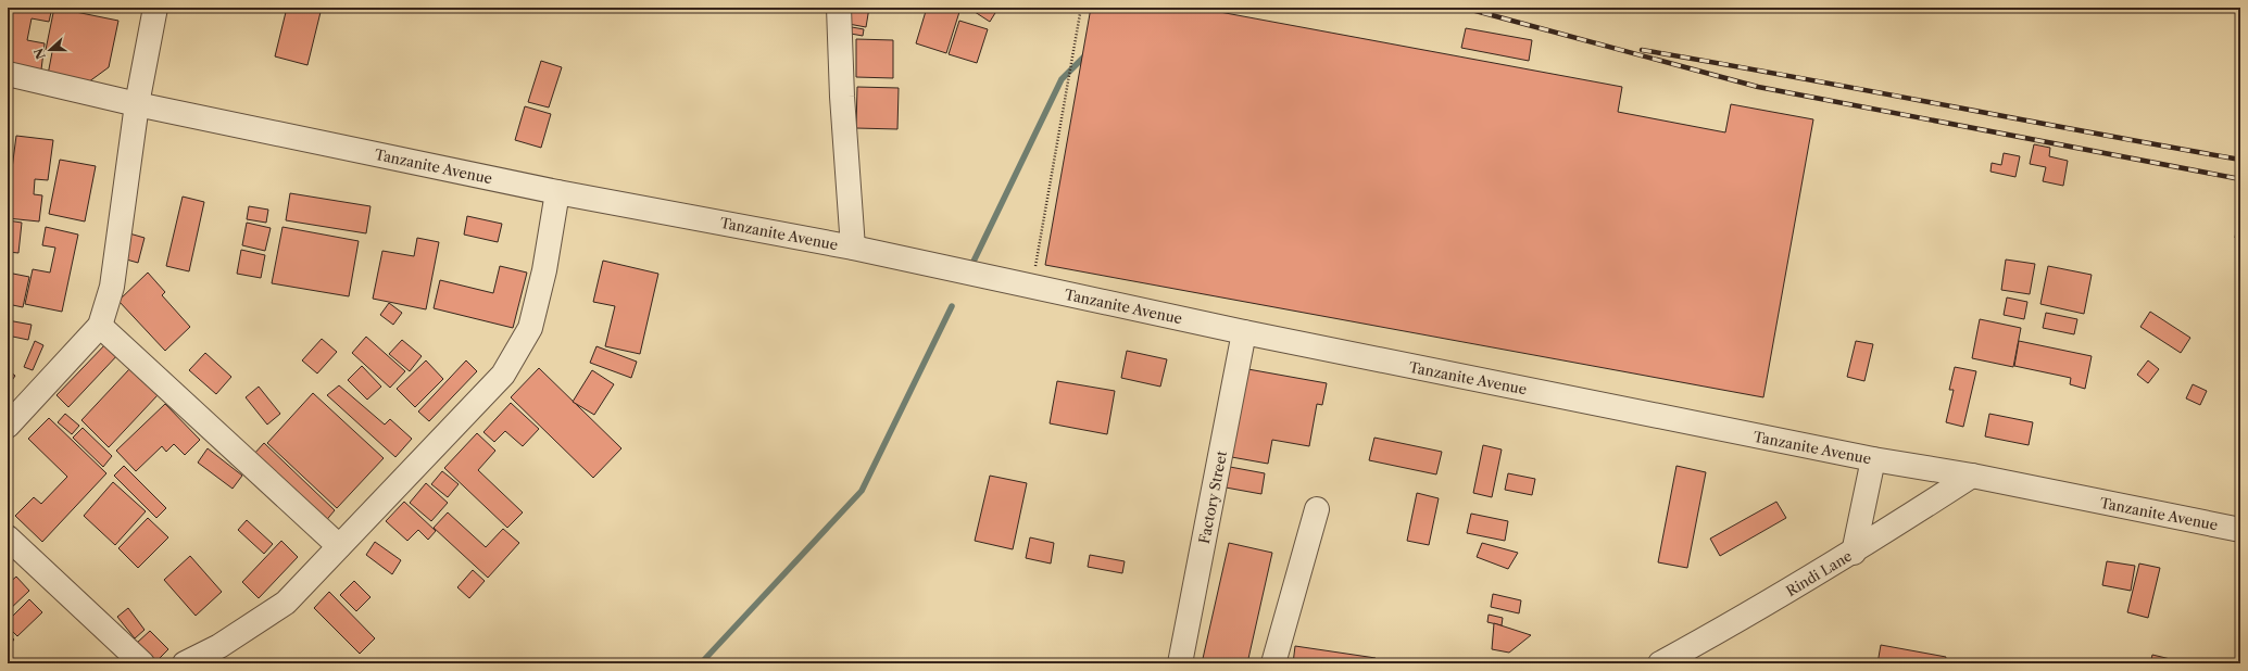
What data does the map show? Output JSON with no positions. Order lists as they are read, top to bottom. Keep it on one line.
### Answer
{"streets":{"street":["Tanzanite Avenue","Factory Street","Rindi Lane"]},"crossings":[["Tanzanite Avenue","Factory Street"],["Tanzanite Avenue","Rindi Lane"]],"north":"left"}
